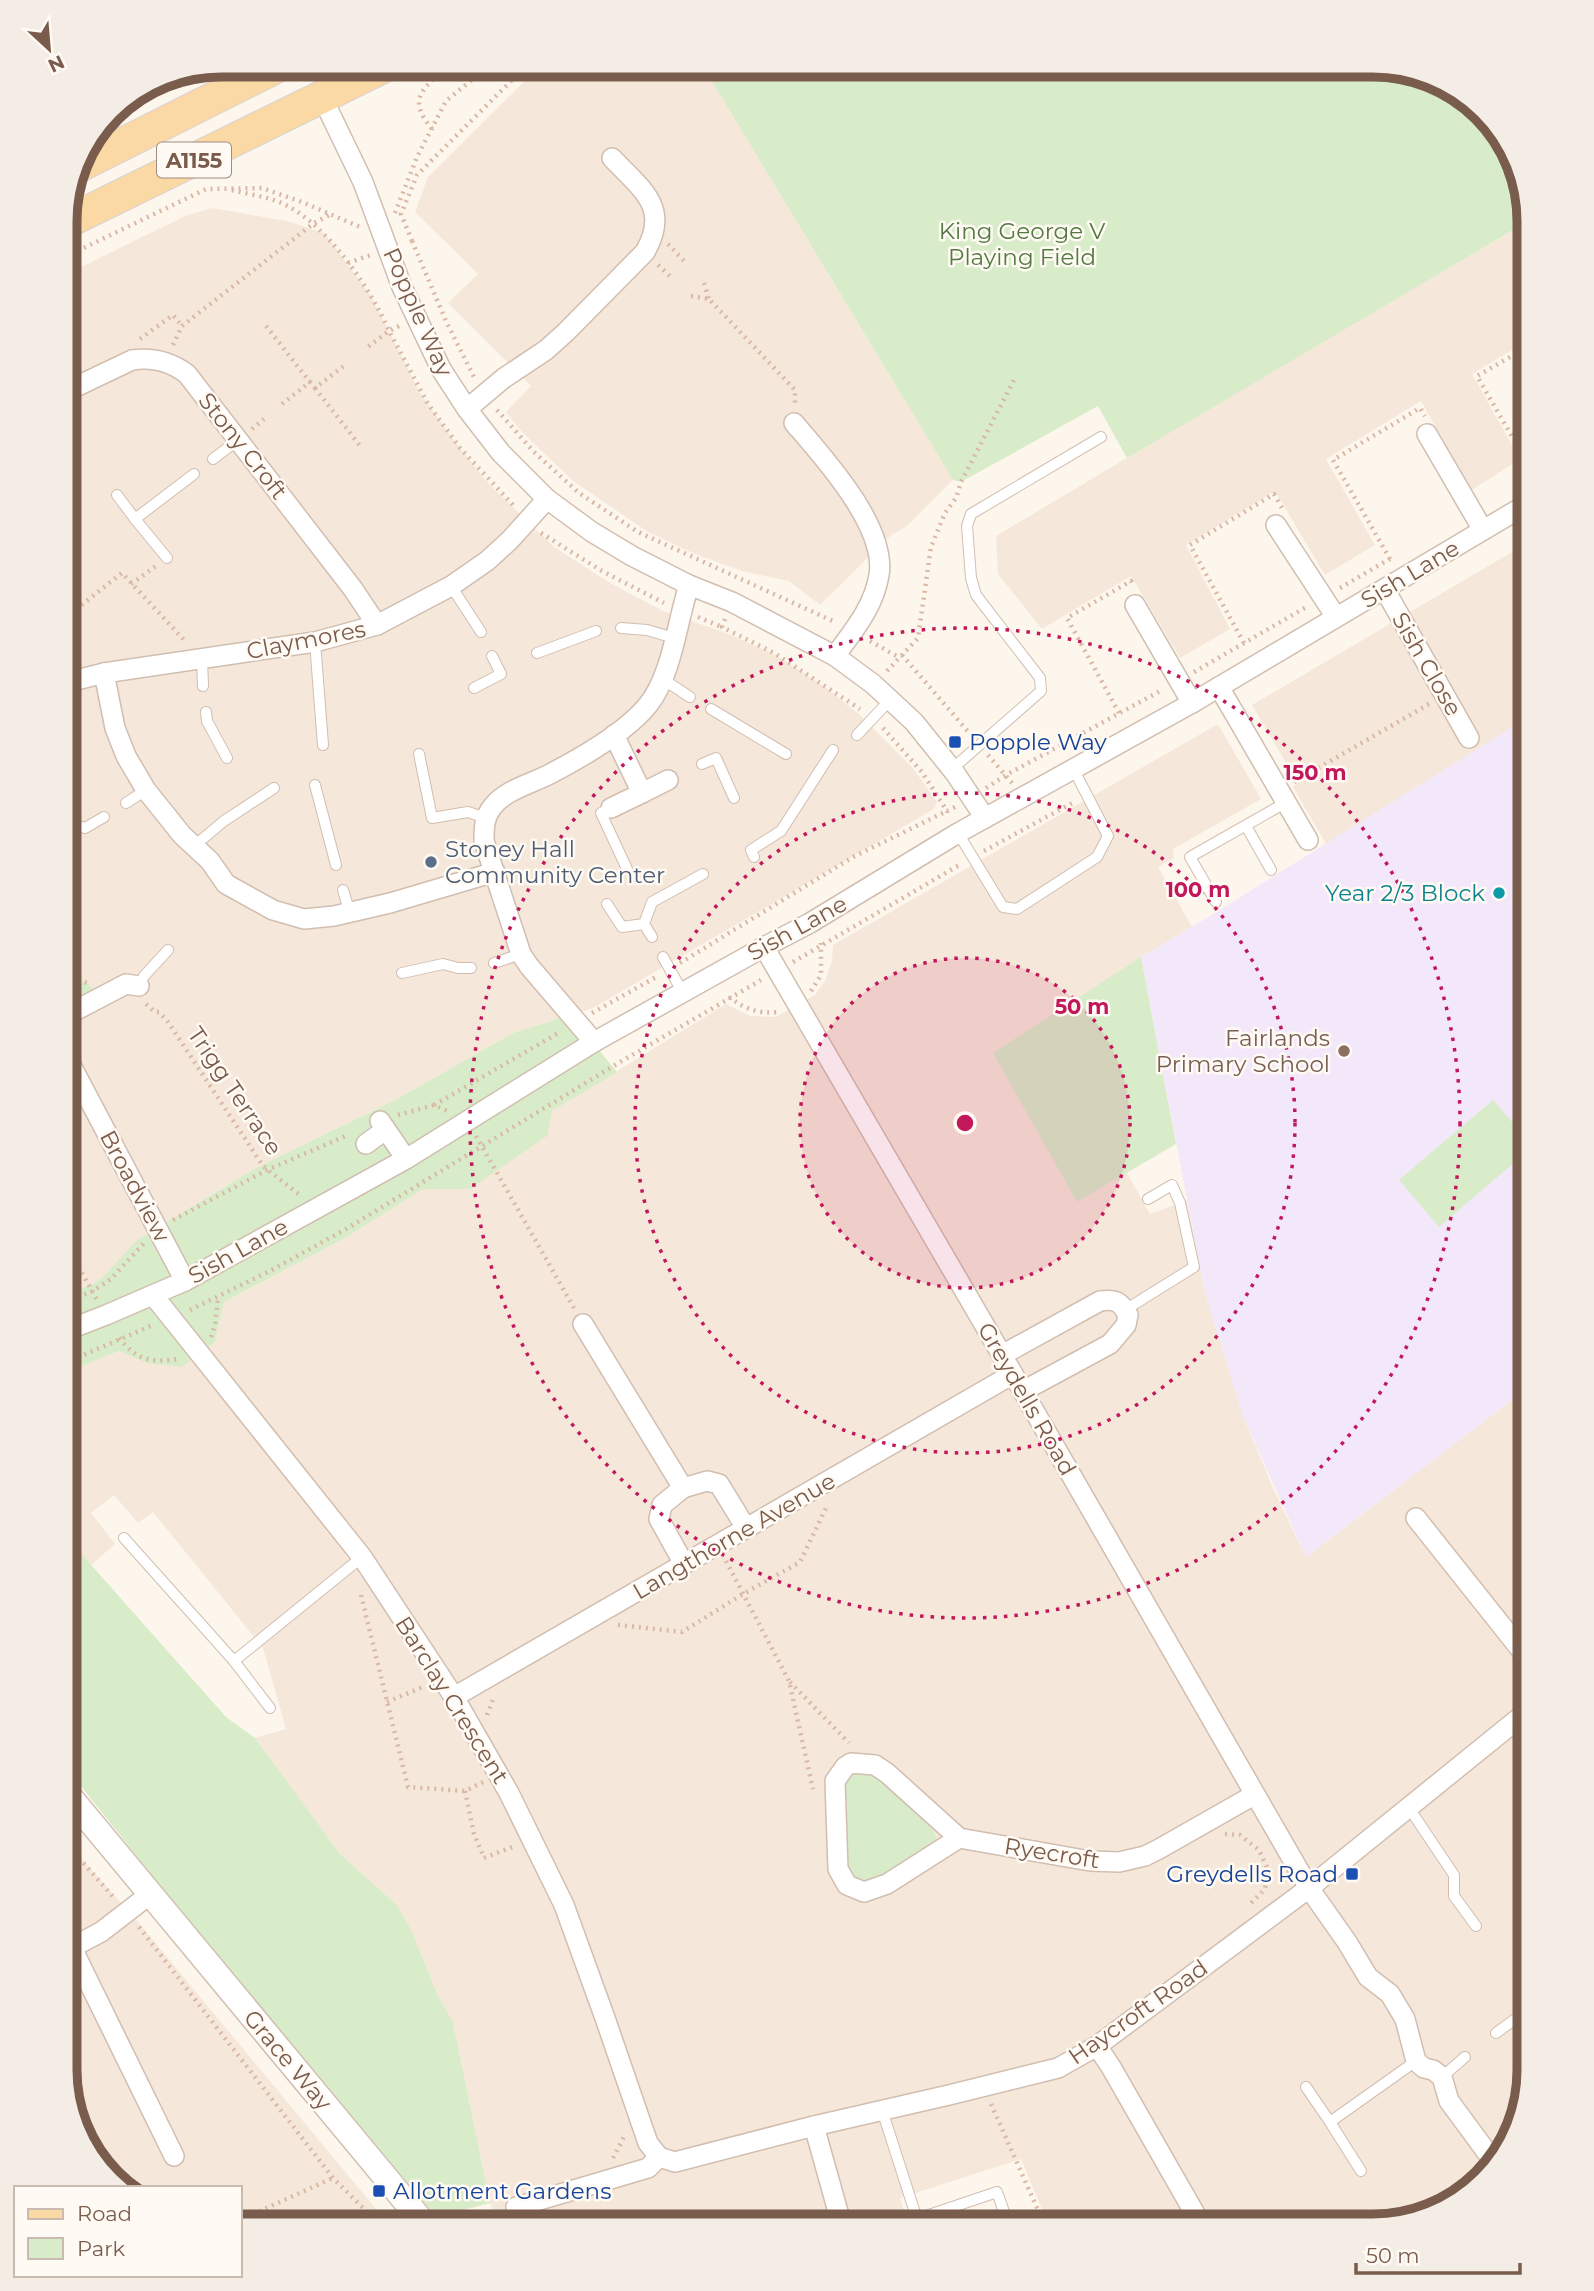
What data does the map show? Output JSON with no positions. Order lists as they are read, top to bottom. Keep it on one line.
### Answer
{"streets":{"main road":["A1155"],"street":["Popple Way","Stony Croft","Sish Lane","Claymores","Sish Close","Broadview","Greydells Road","Langthorne Avenue","Barclay Crescent","Ryecroft","Haycroft Road","Grace Way"],"path":["Trigg Terrace"]},"crossings":[["A1155","Popple Way"],["Popple Way","Sish Lane"],["Popple Way","Claymores"],["Stony Croft","Claymores"],["Sish Lane","Sish Close"],["Sish Lane","Trigg Terrace"],["Sish Lane","Broadview"],["Sish Lane","Greydells Road"],["Sish Lane","Barclay Crescent"],["Greydells Road","Langthorne Avenue"],["Greydells Road","Ryecroft"],["Greydells Road","Haycroft Road"],["Langthorne Avenue","Barclay Crescent"],["Barclay Crescent","Haycroft Road"]],"parks":["King George V Playing Field"],"places":{"transit":["Popple Way","Greydells Road","Allotment Gardens"],"other":["Stoney Hall Community Center","Year 2/3 Block","Fairlands Primary School"]},"legend":["Road","Park"],"scale_bar":"50 m","north":"bottom right","rings":["150 m","100 m","50 m"]}
